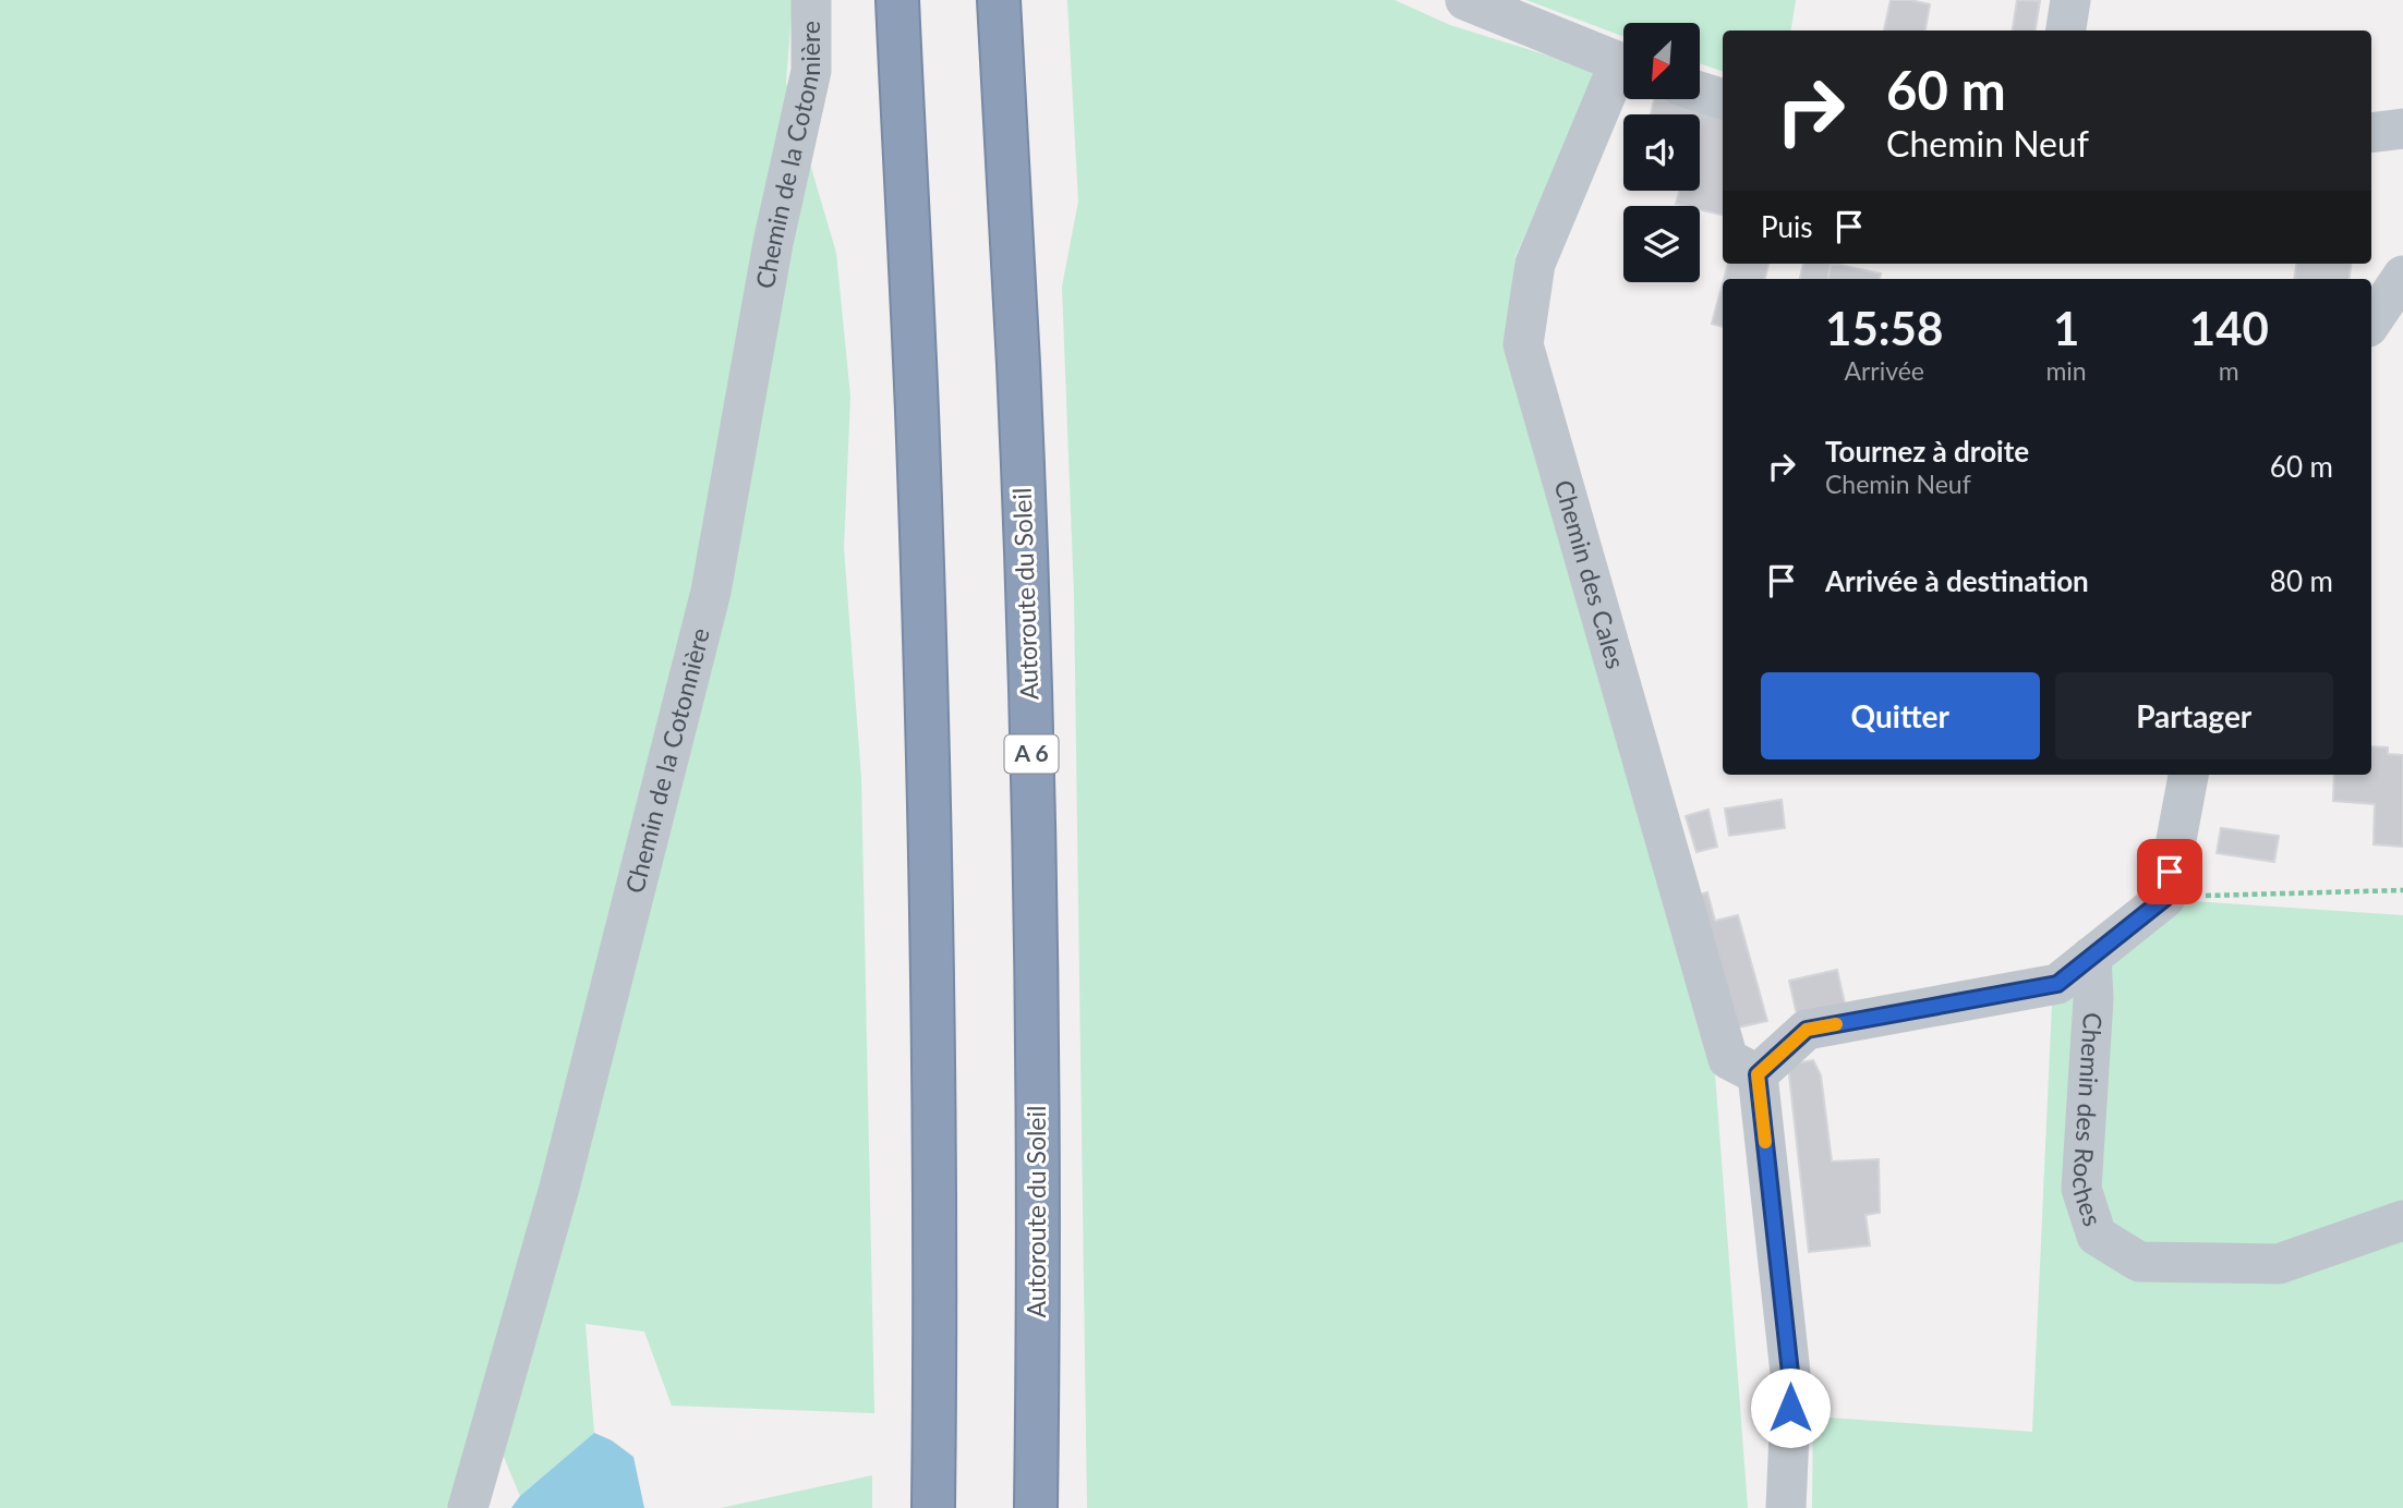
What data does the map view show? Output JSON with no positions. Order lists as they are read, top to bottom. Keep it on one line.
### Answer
{"streets":{"highway":["Autoroute du Soleil","A 6"],"street":["Chemin de la Cotonnière","Chemin des Cales","Chemin des Roches"]},"north":"bottom left","page":{"turn":["60 m","Chemin Neuf"],"then":"Puis","eta":["15:58","Arrivée","1","min","140","m"],"list":[{"name":"Tournez à droite","note":"Chemin Neuf","value":"60 m"},{"name":"Arrivée à destination","value":"80 m"}],"buttons":["Quitter","Partager"]}}
